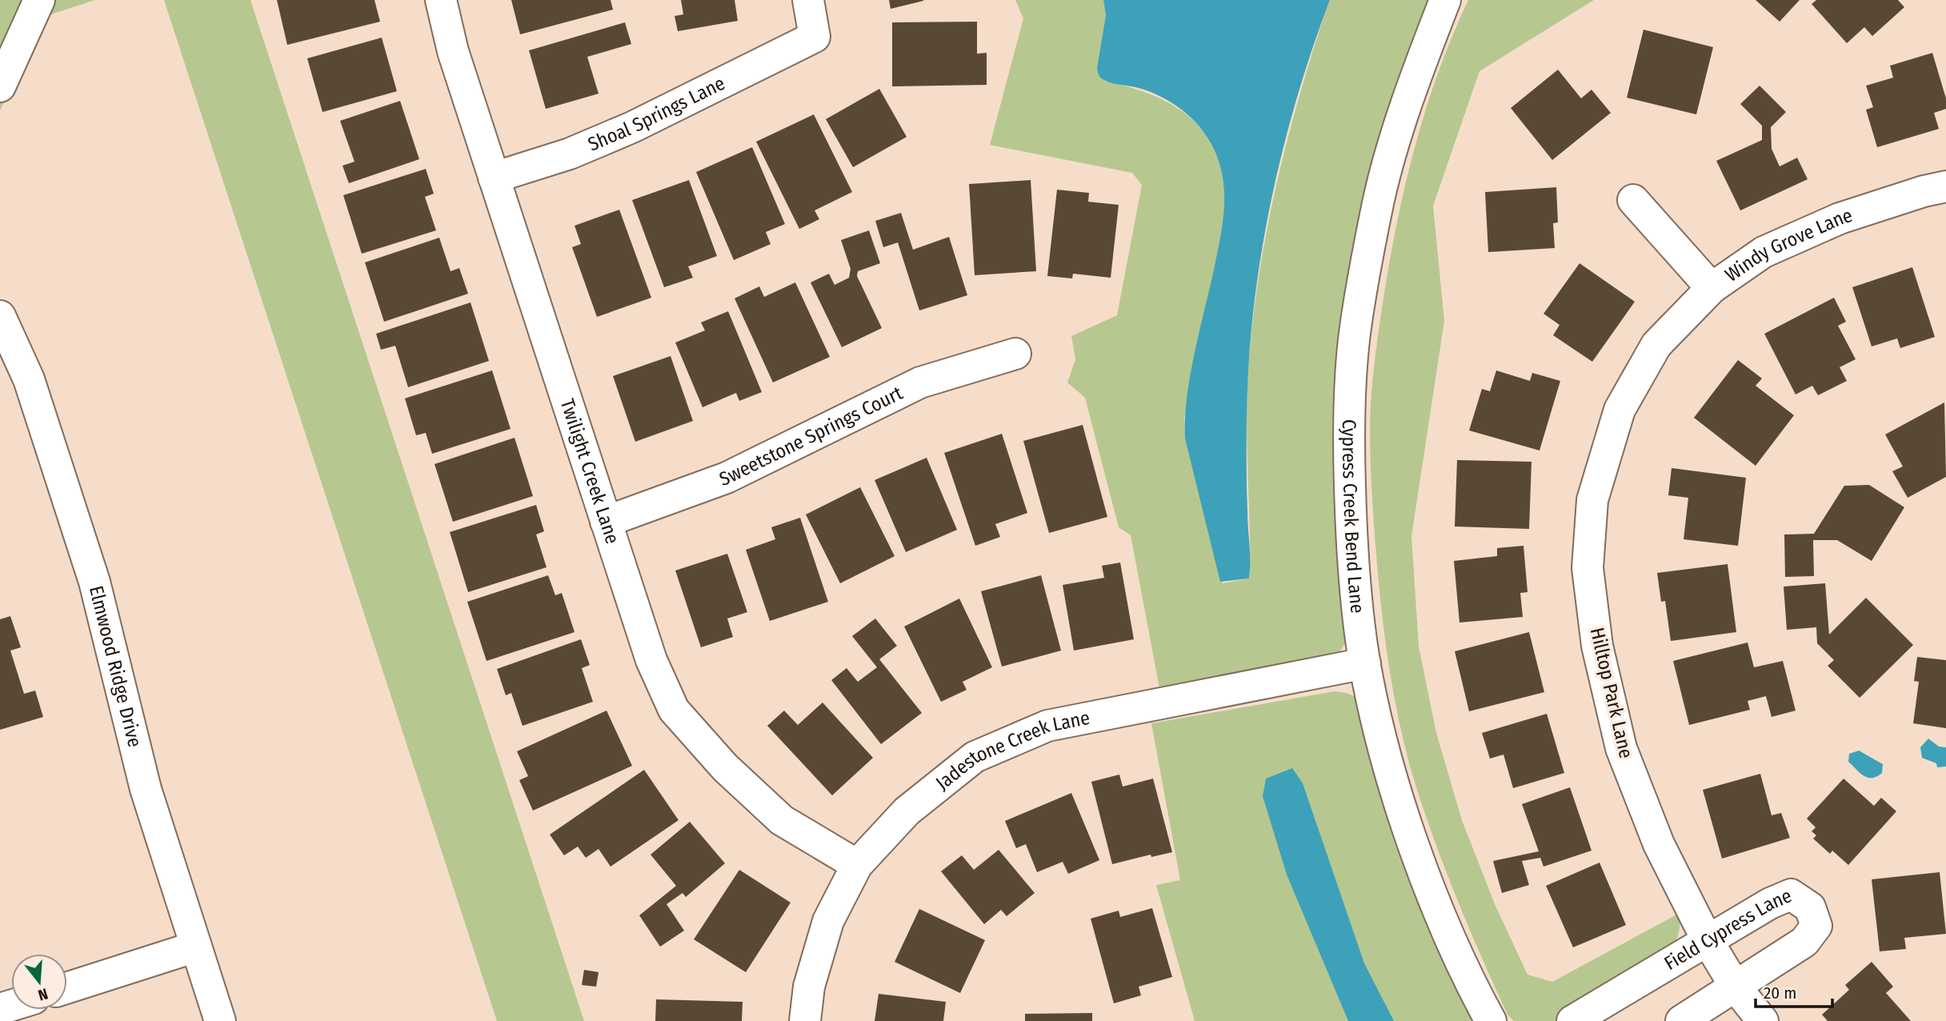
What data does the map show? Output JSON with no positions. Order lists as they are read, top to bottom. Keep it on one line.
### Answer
{"streets":{"street":["Shoal Springs Lane","Windy Grove Lane","Sweetstone Springs Court","Twilight Creek Lane","Cypress Creek Bend Lane","Elmwood Ridge Drive","Hilltop Park Lane","Jadestone Creek Lane","Field Cypress Lane"]},"crossings":[["Shoal Springs Lane","Twilight Creek Lane"],["Windy Grove Lane","Hilltop Park Lane"],["Sweetstone Springs Court","Twilight Creek Lane"],["Twilight Creek Lane","Jadestone Creek Lane"],["Cypress Creek Bend Lane","Jadestone Creek Lane"],["Hilltop Park Lane","Field Cypress Lane"]],"scale_bar":"20 m","north":"bottom"}
